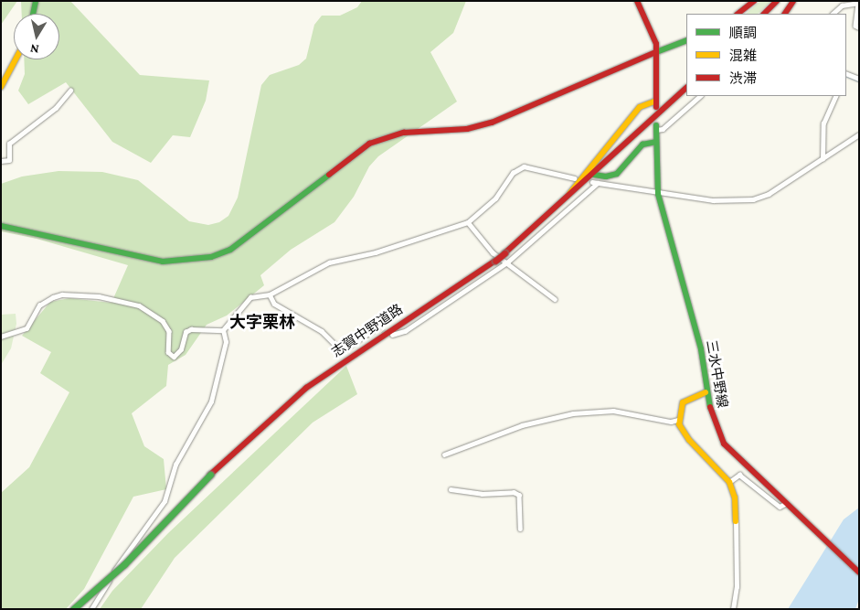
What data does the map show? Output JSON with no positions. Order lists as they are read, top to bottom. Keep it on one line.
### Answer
{"streets":{"main road":["志賀中野道路","三水中野線"]},"districts":["大字栗林"],"legend":["順調","混雑","渋滞"],"north":"bottom"}
